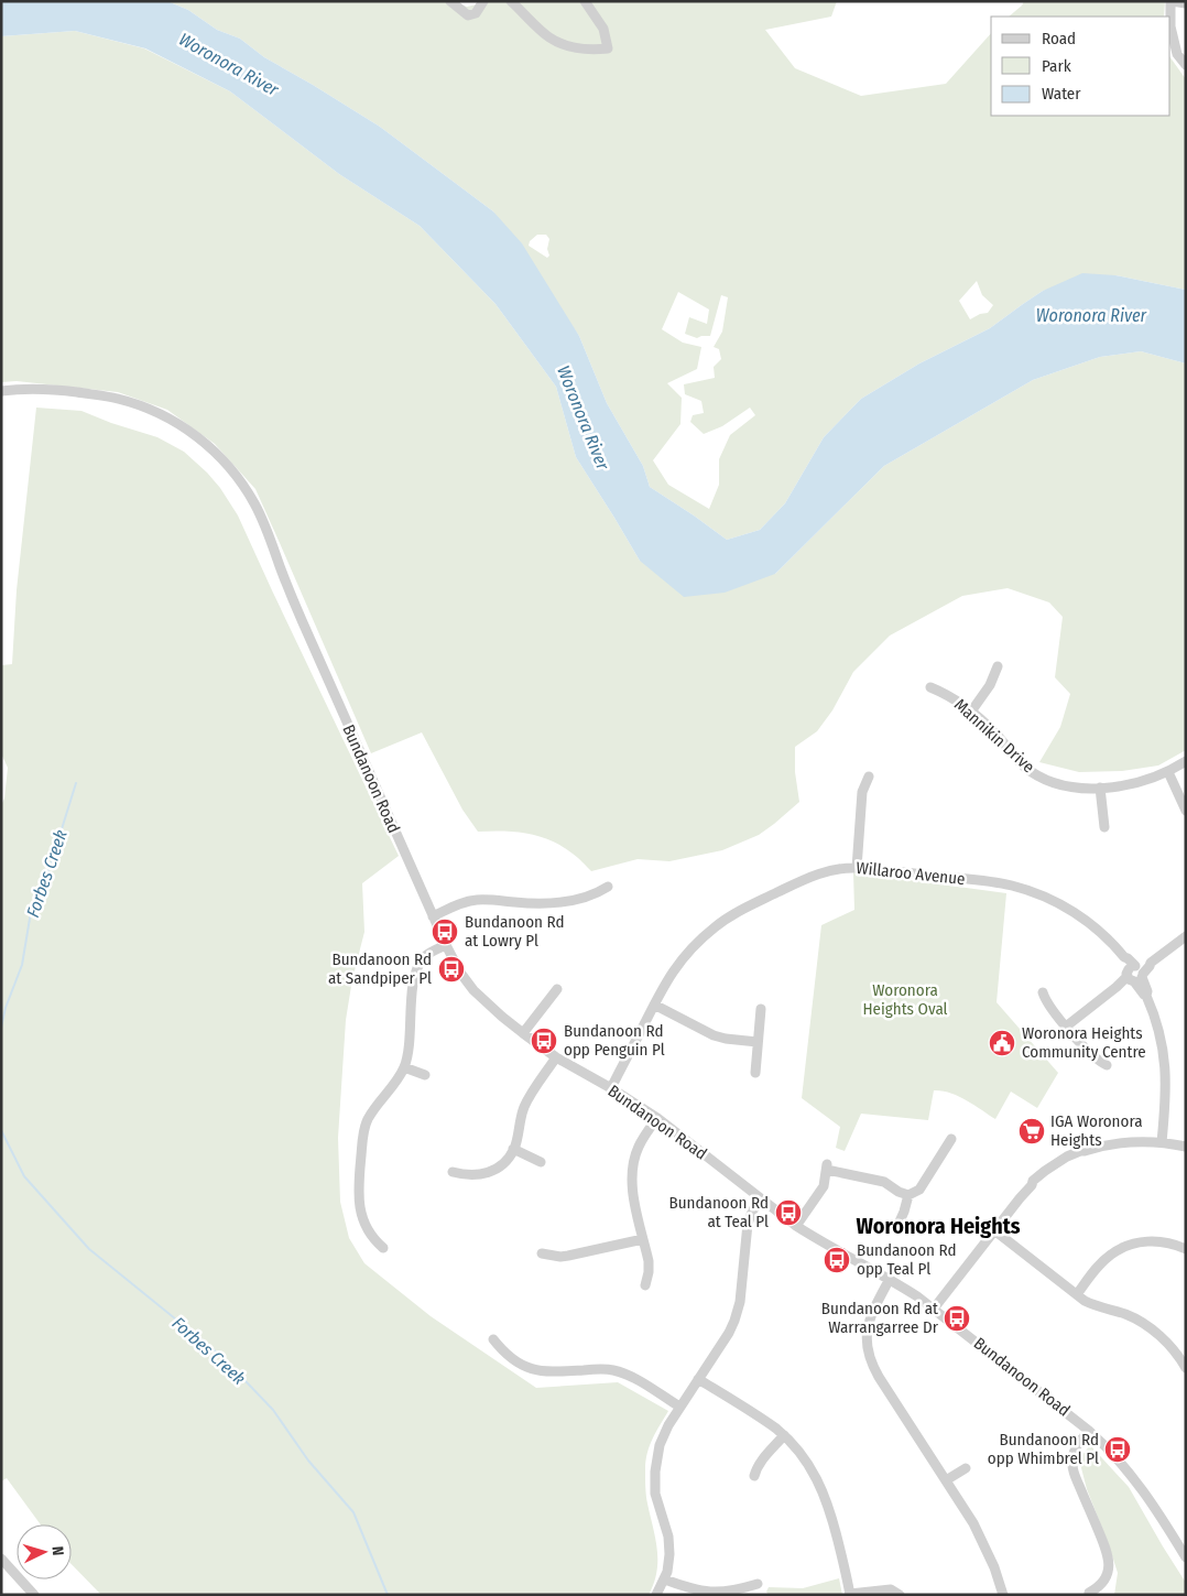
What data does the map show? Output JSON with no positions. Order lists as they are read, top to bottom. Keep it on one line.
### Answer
{"streets":{"street":["Mannikin Drive","Bundanoon Road","Willaroo Avenue"]},"crossings":[["Bundanoon Road","Willaroo Avenue"]],"districts":["Woronora Heights"],"water":["Woronora River","Forbes Creek"],"parks":["Woronora Heights Oval"],"places":{"bus stop":["Bundanoon Rd at Lowry Pl","Bundanoon Rd at Sandpiper Pl","Bundanoon Rd opp Penguin Pl","Bundanoon Rd at Teal Pl","Bundanoon Rd opp Teal Pl","Bundanoon Rd at Warrangarree Dr","Bundanoon Rd opp Whimbrel Pl"],"public building":["Woronora Heights Community Centre"],"supermarket":["IGA Woronora Heights"]},"legend":["Road","Park","Water"],"north":"right"}
